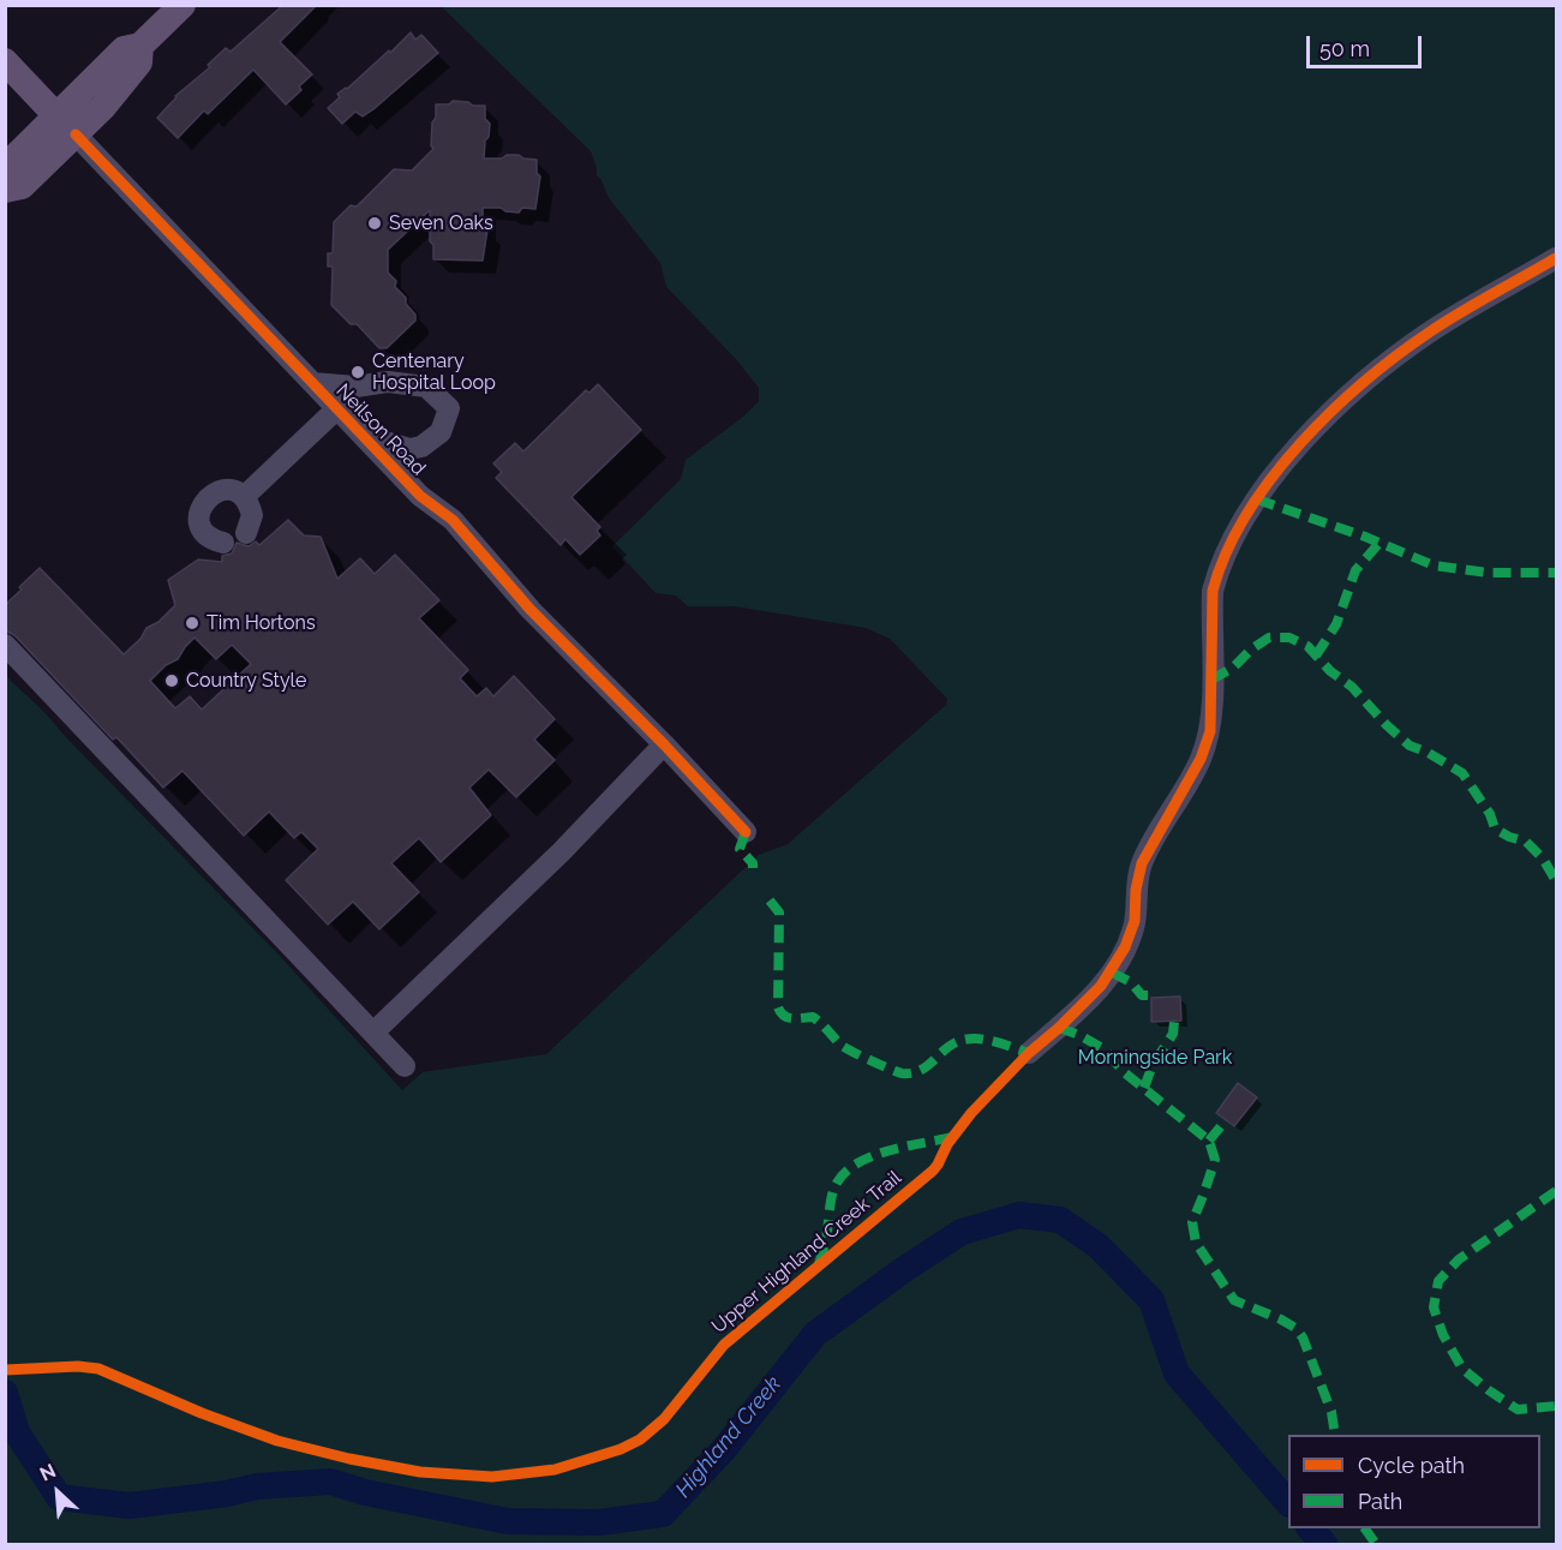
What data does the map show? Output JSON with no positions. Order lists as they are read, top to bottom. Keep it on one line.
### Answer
{"streets":{"main road":["Neilson Road"],"cycle path":["Upper Highland Creek Trail"]},"water":["Highland Creek"],"parks":["Morningside Park"],"places":["Seven Oaks","Centenary Hospital Loop","Tim Hortons","Country Style"],"legend":["Cycle path","Path"],"scale_bar":"50 m","north":"top left"}
